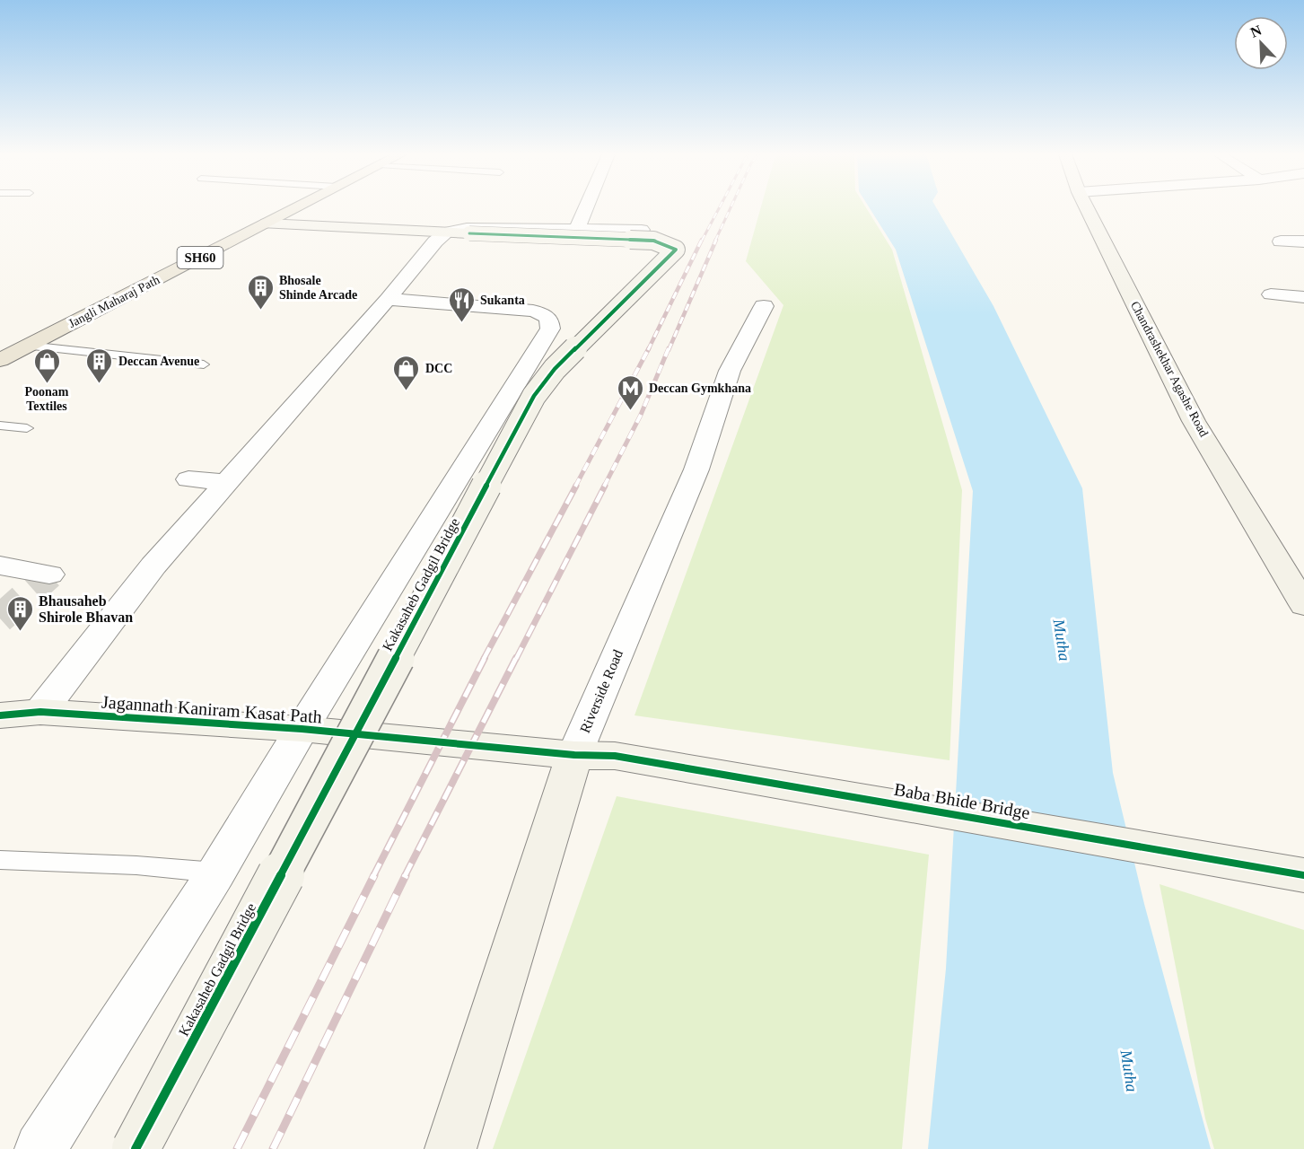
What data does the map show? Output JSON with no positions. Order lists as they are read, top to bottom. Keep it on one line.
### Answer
{"streets":{"main road":["SH60","Jangli Maharaj Path"],"street":["Chandrashekhar Agashe Road","Kakasaheb Gadgil Bridge","Riverside Road","Jagannath Kaniram Kasat Path","Baba Bhide Bridge"]},"crossings":[["Riverside Road","Jagannath Kaniram Kasat Path"],["Riverside Road","Baba Bhide Bridge"],["Jagannath Kaniram Kasat Path","Baba Bhide Bridge"]],"water":["Mutha"],"places":{"building":["Bhosale Shinde Arcade","Deccan Avenue","Bhausaheb Shirole Bhavan"],"restaurant":["Sukanta"],"shop":["Poonam Textiles","DCC"],"metro station":["Deccan Gymkhana"]},"north":"top left"}
